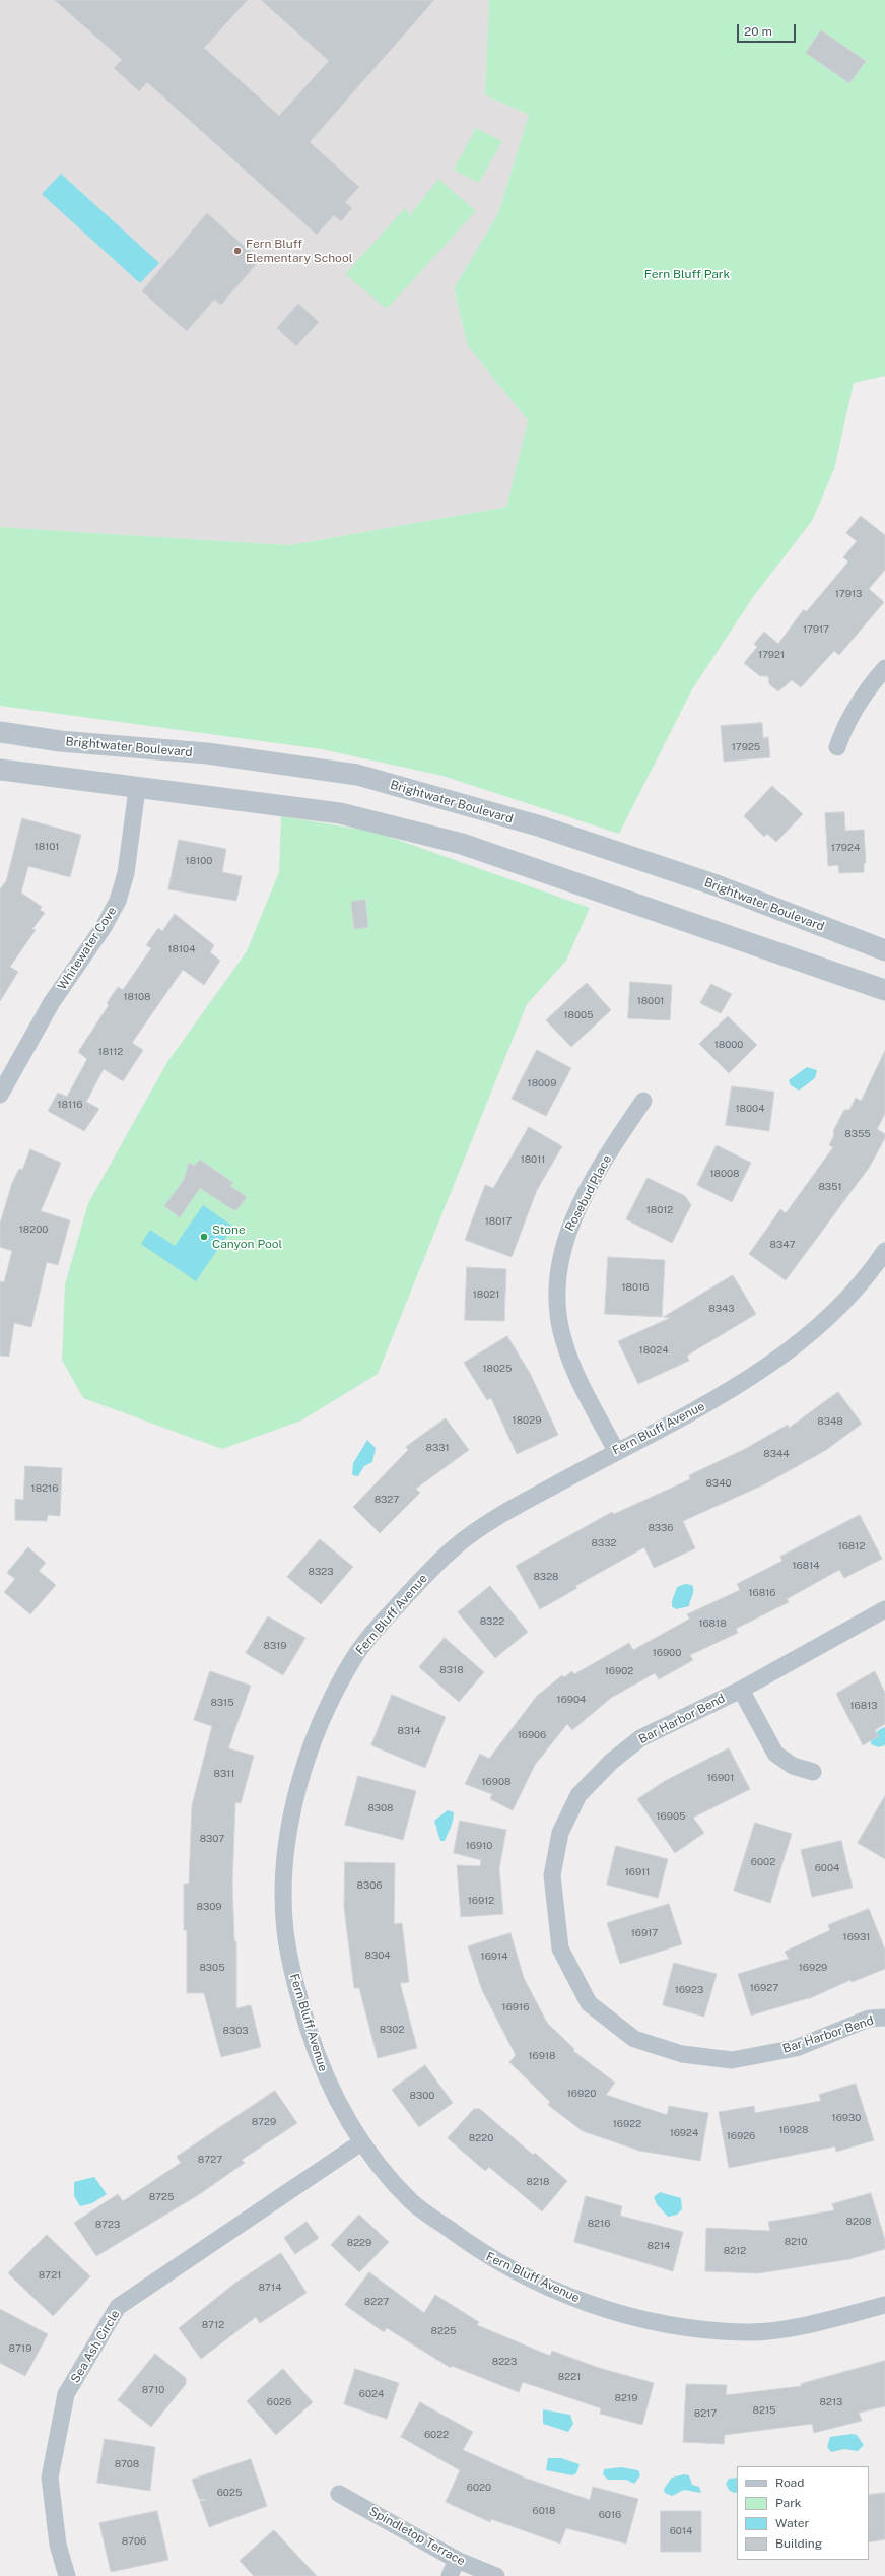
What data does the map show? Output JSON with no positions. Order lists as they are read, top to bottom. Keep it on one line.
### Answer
{"streets":{"street":["Brightwater Boulevard","Whitewater Cove","Rosebud Place","Fern Bluff Avenue","Bar Harbor Bend","Sea Ash Circle","Spindletop Terrace"]},"crossings":[["Rosebud Place","Fern Bluff Avenue"],["Fern Bluff Avenue","Sea Ash Circle"]],"parks":["Fern Bluff Park"],"places":["Fern Bluff Elementary School","Stone Canyon Pool"],"house_numbers":["17913","17917","17921","17925","18101","17924","18100","18104","18108","18001","18005","18000","18112","18009","18116","18004","8355","18011","18008","8351","18012","18017","18200","8347","18016","18021","8343","18024","18025","18029","8348","8331","8344","8340","18216","8327","8336","8332","16812","16814","8323","8328","16816","8322","16818","8319","16900","8318","16902","16904","8315","16813","8314","16906","8311","16901","16908","8308","16905","8307","16910","6002","6004","16911","8306","16912","8309","16917","16931","8304","16914","8305","16929","16927","16923","16916","8302","8303","16918","16920","8300","16930","8729","16922","16928","16924","16926","8220","8727","8218","8725","8208","8216","8723","8210","8229","8214","8212","8721","8714","8227","8712","8225","8719","8223","8221","8710","6024","8219","6026","8213","8215","8217","6022","8708","6020","6025","6018","6016","6014","8706"],"legend":["Road","Park","Water","Building"],"scale_bar":"20 m"}
